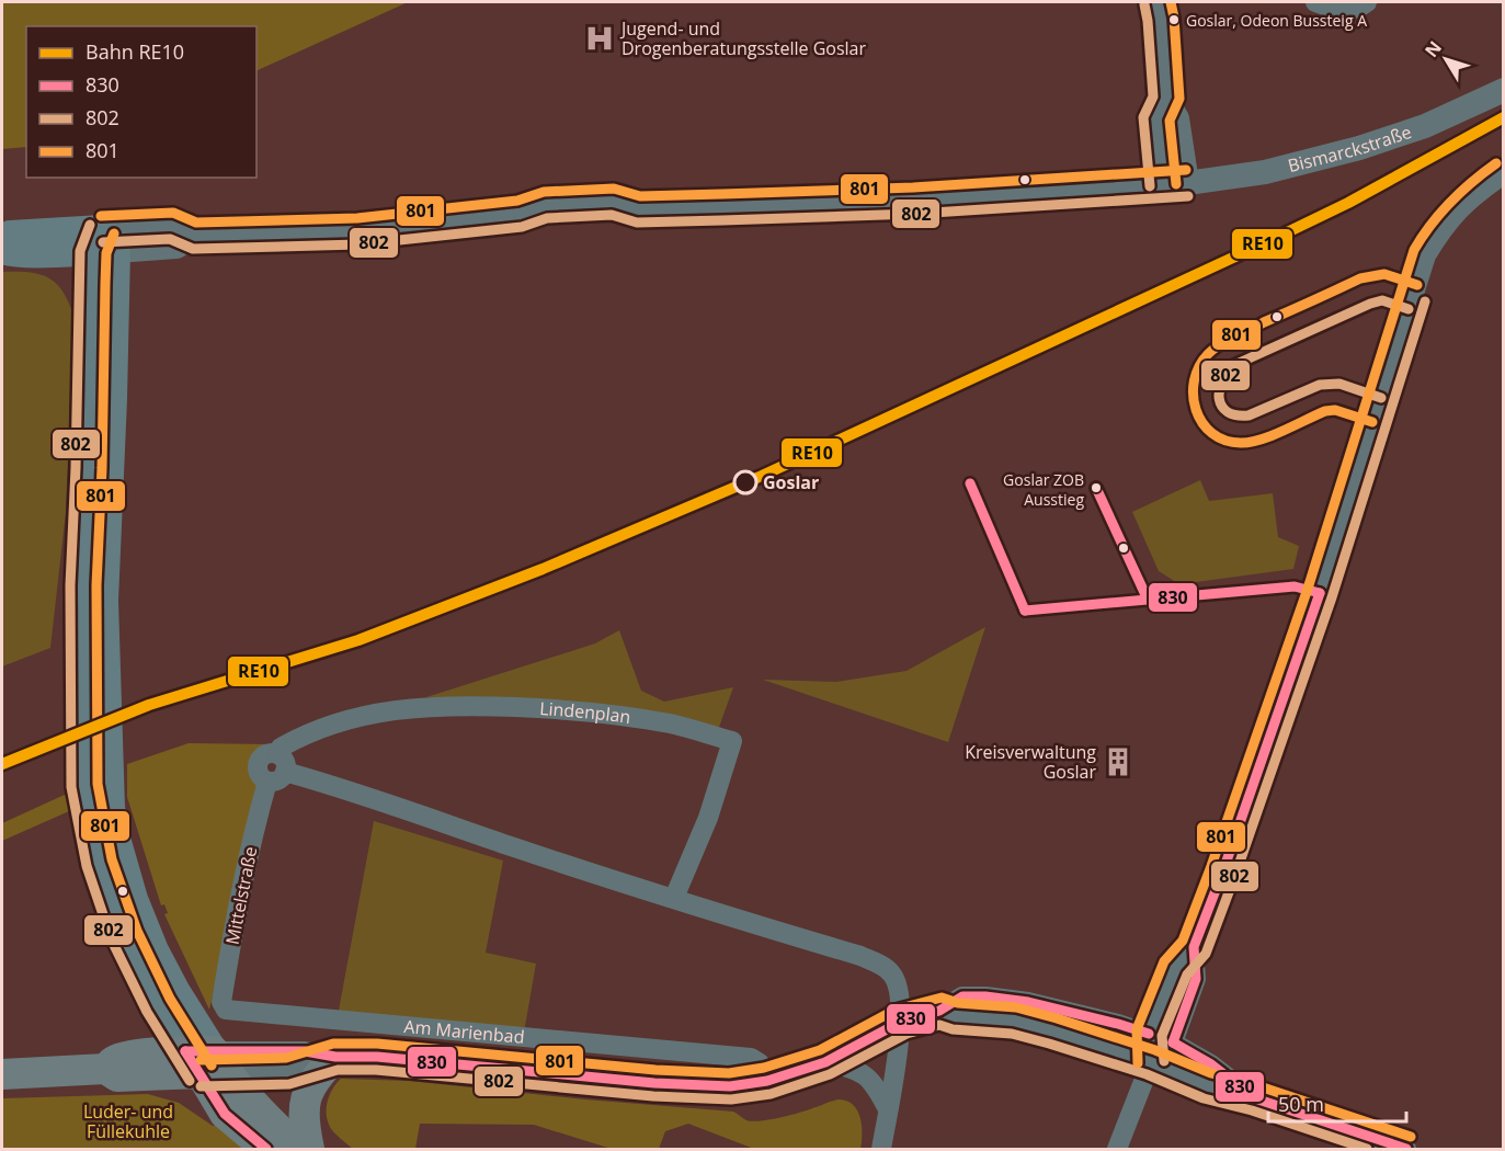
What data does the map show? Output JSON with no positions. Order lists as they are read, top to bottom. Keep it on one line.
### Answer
{"streets":{"street":["Bismarckstraße","Lindenplan","Mittelstraße","Am Marienbad"]},"crossings":[["Lindenplan","Mittelstraße"],["Mittelstraße","Am Marienbad"]],"parks":["Luder- und Füllekuhle"],"places":{"other":["Goslar, Odeon Bussteig A","Goslar","Goslar ZOB Ausstieg"],"hospital":["Jugend- und Drogenberatungsstelle Goslar"],"building":["Kreisverwaltung Goslar"]},"lines":["transit line 801","transit line 802","rail line RE10","transit line 830"],"legend":["Bahn RE10","830","802","801"],"scale_bar":"50 m","north":"top left"}
